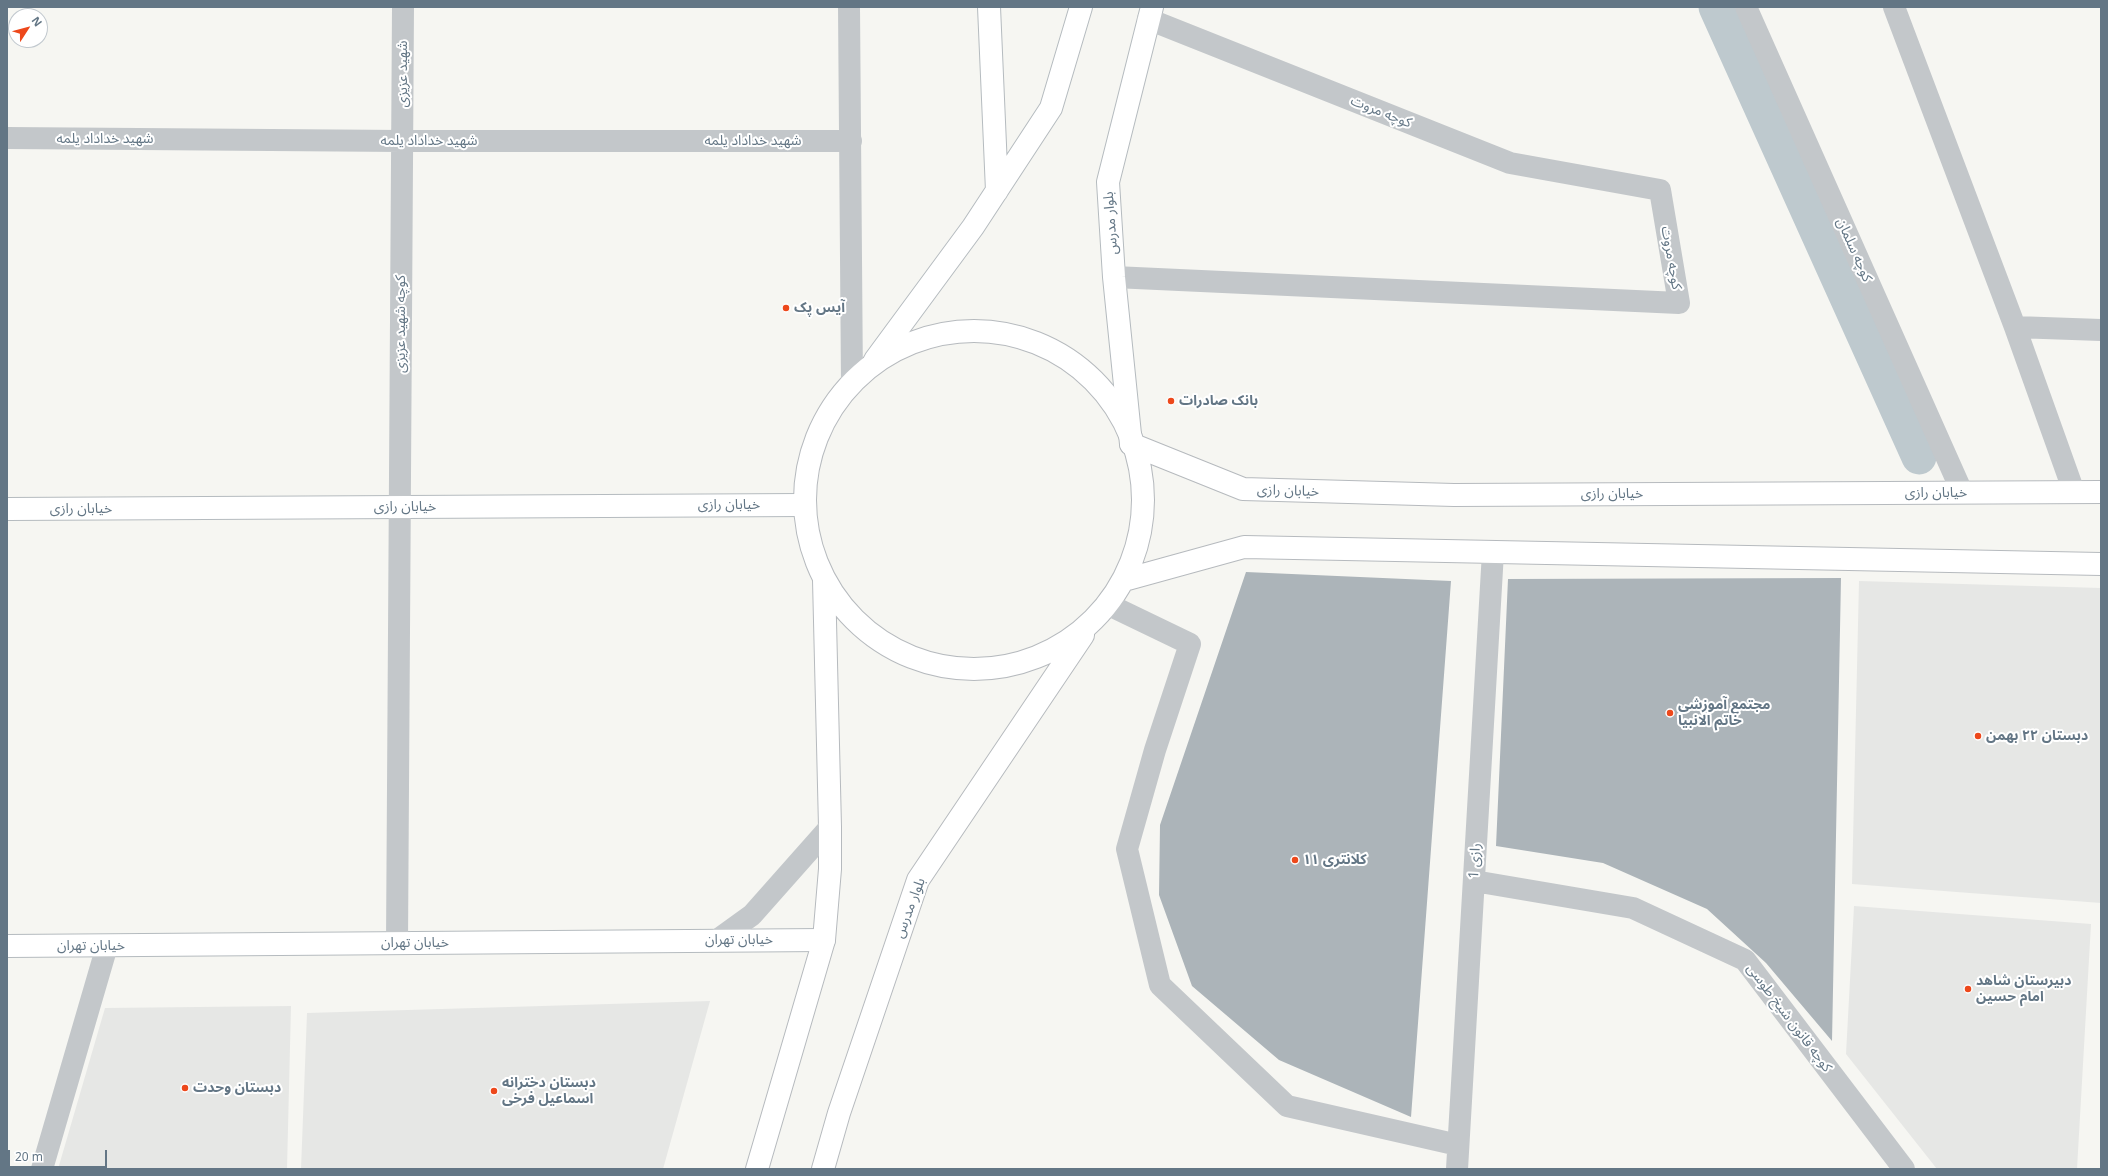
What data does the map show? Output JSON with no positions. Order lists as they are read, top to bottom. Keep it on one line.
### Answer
{"streets":{"main road":["بلوار مدرس","خیابان رازی","خیابان تهران"],"street":["شهید عزیزی","کوچه مروت","شهید خداداد یلمه","کوچه سلمان","کوچه شهید عزیزی","رازی 1","کوچه قانون شیخ طوسی"]},"crossings":[["شهید عزیزی","شهید خداداد یلمه"],["شهید عزیزی","کوچه شهید عزیزی"],["کوچه مروت","بلوار مدرس"],["شهید خداداد یلمه","کوچه شهید عزیزی"],["بلوار مدرس","خیابان رازی"],["کوچه سلمان","خیابان رازی"],["کوچه شهید عزیزی","خیابان رازی"],["کوچه شهید عزیزی","خیابان تهران"],["رازی 1","کوچه قانون شیخ طوسی"]],"places":["آیس پک","بانک صادرات","مجتمع آموزشی خاتم الانبیا","دبستان ۲۲ بهمن","کلانتری ۱۱","دبیرستان شاهد امام حسین","دبستان وحدت","دبستان دخترانه اسماعیل فرخی"],"scale_bar":"20 m","north":"top right"}
